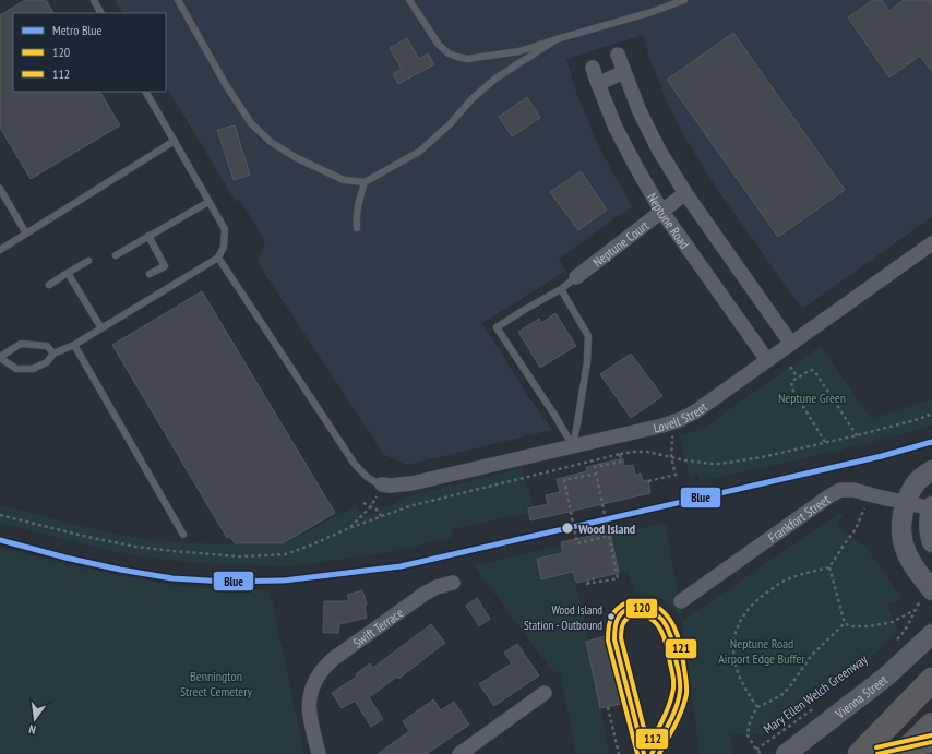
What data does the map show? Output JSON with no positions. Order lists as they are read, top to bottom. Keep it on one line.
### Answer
{"streets":{"main road":["Vienna Street"],"street":["Neptune Road","Neptune Court","Lovell Street","Frankfort Street","Swift Terrace"],"path":["Mary Ellen Welch Greenway"]},"crossings":[["Neptune Road","Neptune Court"],["Neptune Road","Lovell Street"]],"parks":["Neptune Green","Neptune Road Airport Edge Buffer","Bennington Street Cemetery"],"places":["Wood Island","Wood Island Station - Outbound"],"lines":["metro line Blue","transit line 121","transit line 120","transit line 112"],"legend":["Metro Blue","120","112"],"north":"bottom"}
